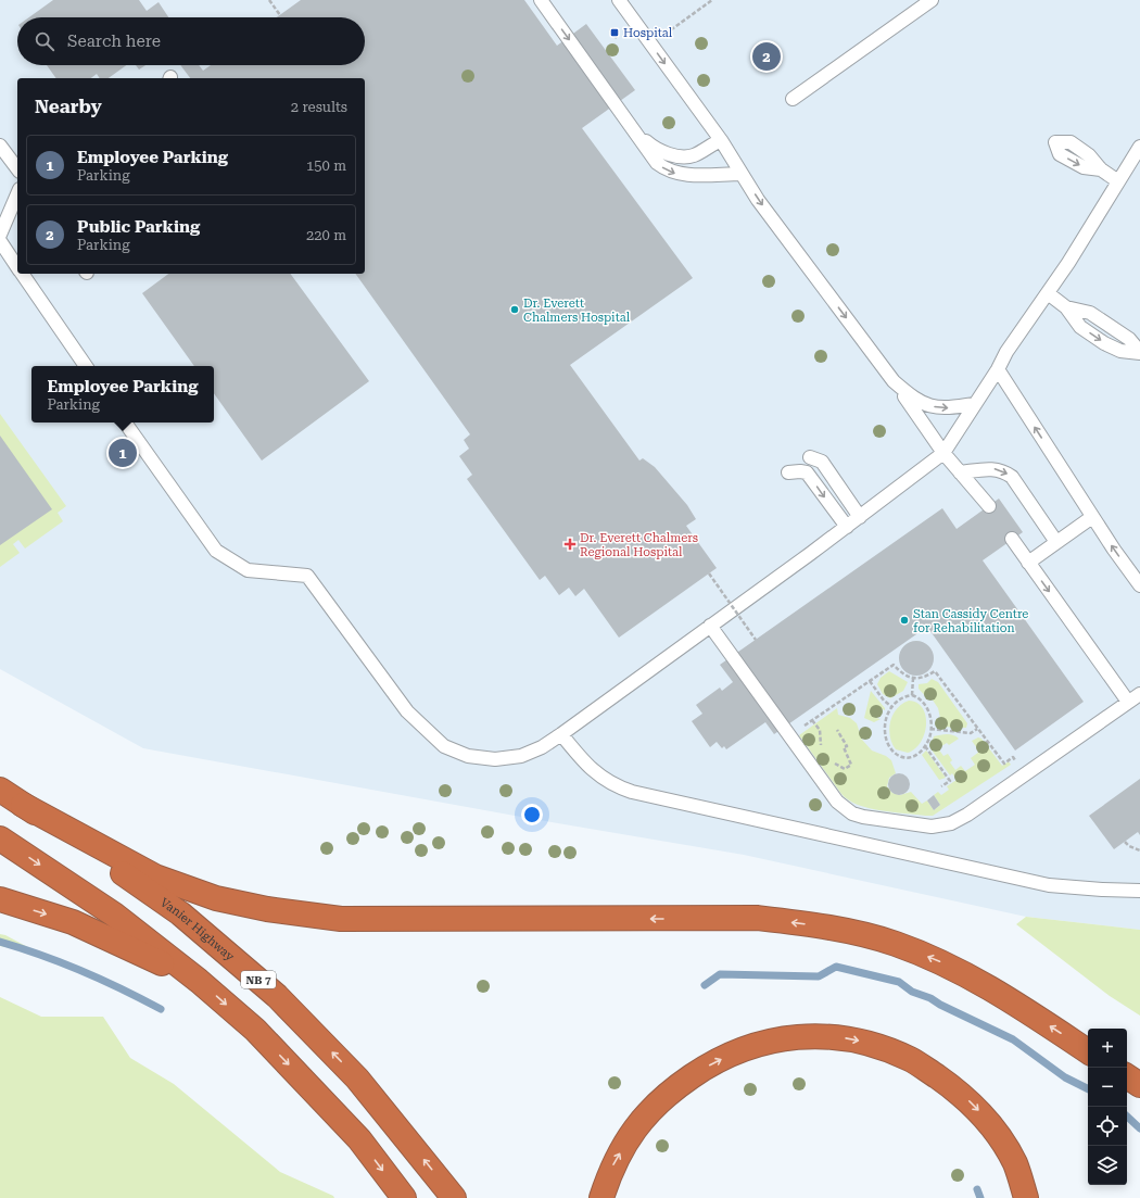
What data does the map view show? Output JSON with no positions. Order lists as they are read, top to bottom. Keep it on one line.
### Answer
{"streets":{"highway":["Vanier Highway","NB 7"]},"places":{"transit":["Hospital"],"other":["Dr. Everett Chalmers Hospital","Stan Cassidy Centre for Rehabilitation"],"health":["Dr. Everett Chalmers Regional Hospital"]},"page":{"search":"Search here","pins":["2","1"],"heading":["Nearby","2 results"],"list":[{"mark":"1","name":"Employee Parking","note":"Parking","value":"150 m"},{"mark":"2","name":"Public Parking","note":"Parking","value":"220 m"}],"popup":["Employee Parking","Parking"],"map_buttons":["+","−"]}}
